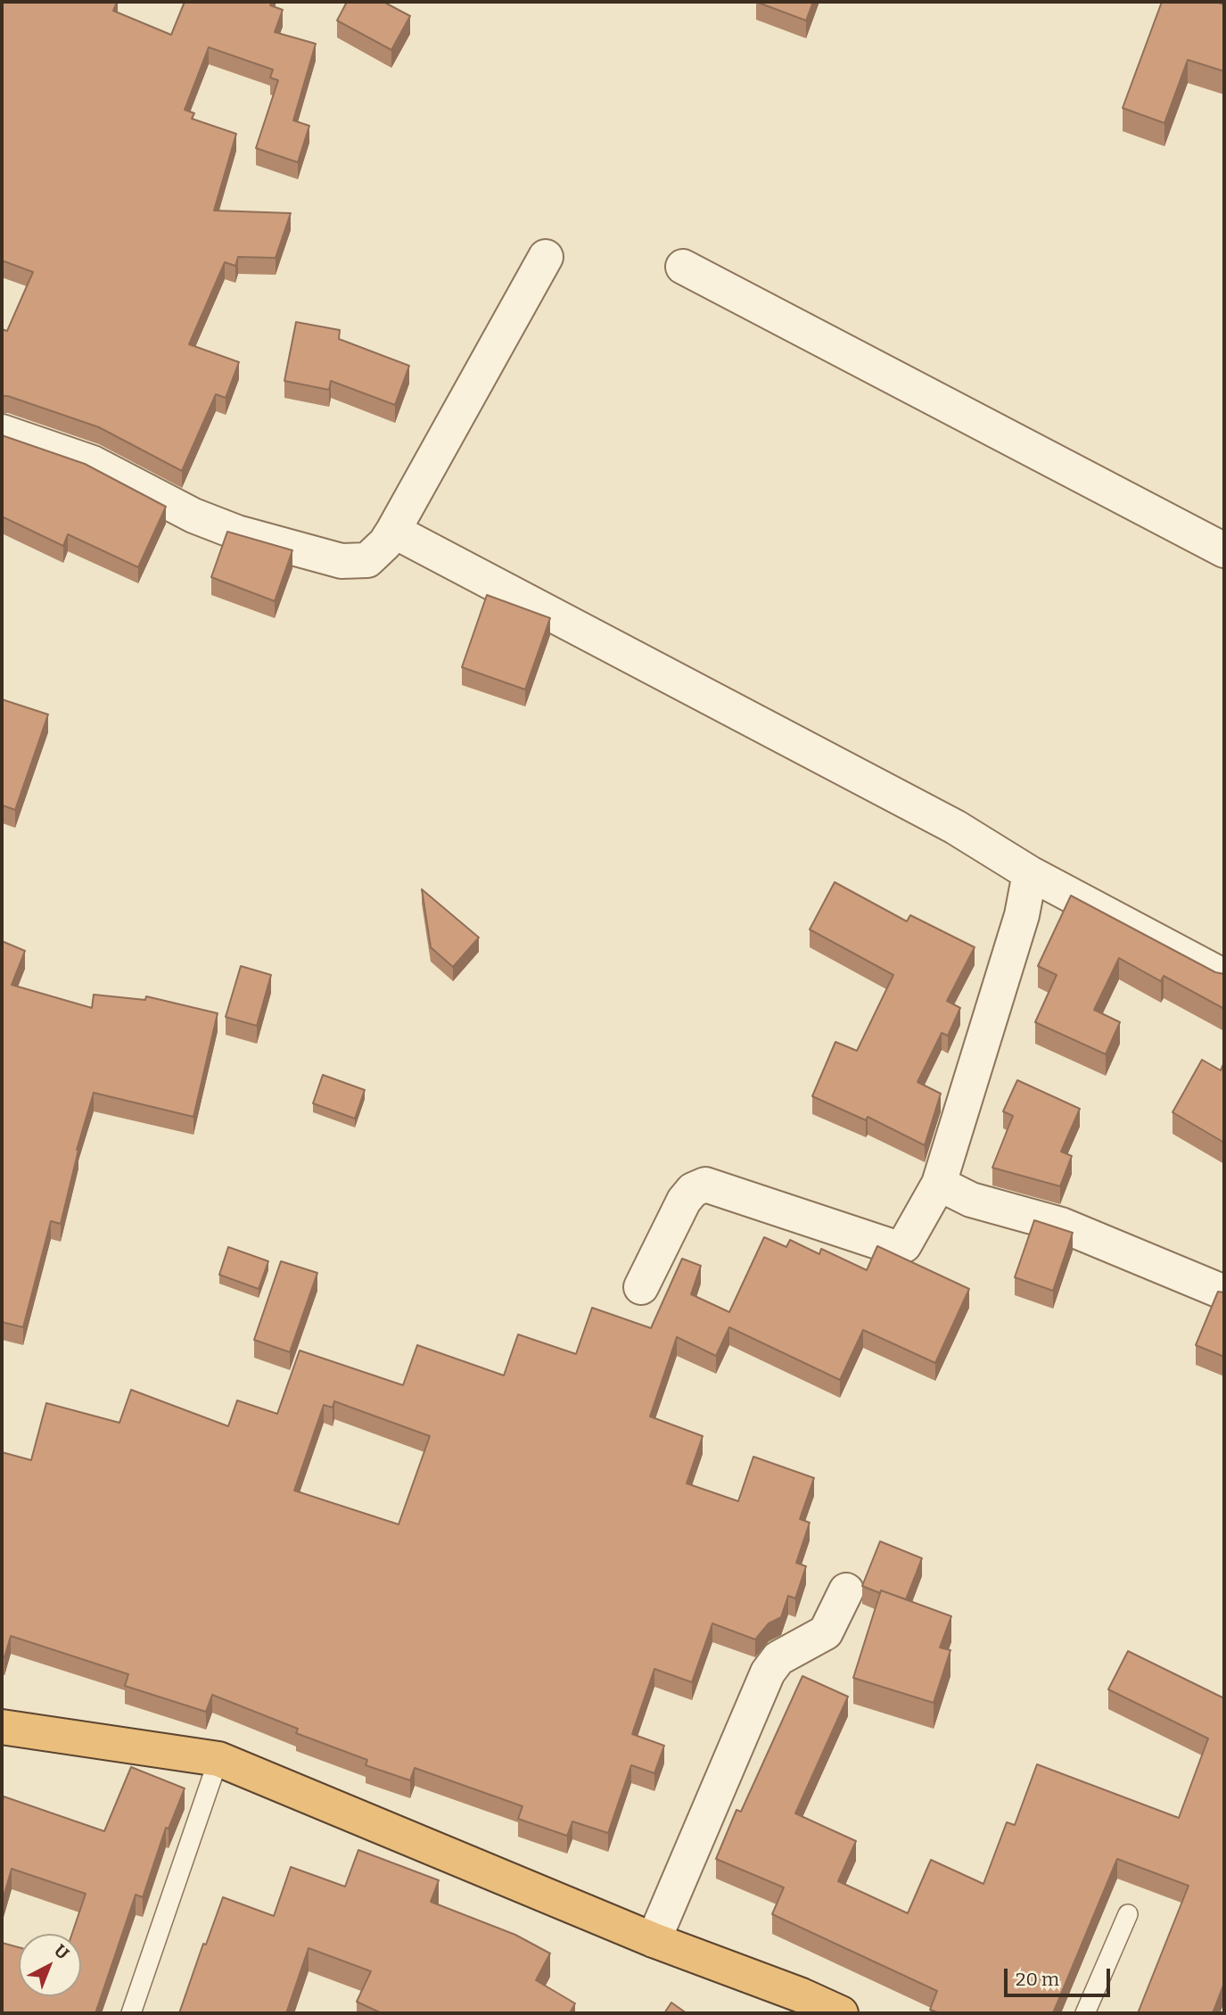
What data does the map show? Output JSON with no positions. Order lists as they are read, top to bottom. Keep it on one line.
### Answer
{"scale_bar":"20 m","north":"top right"}
